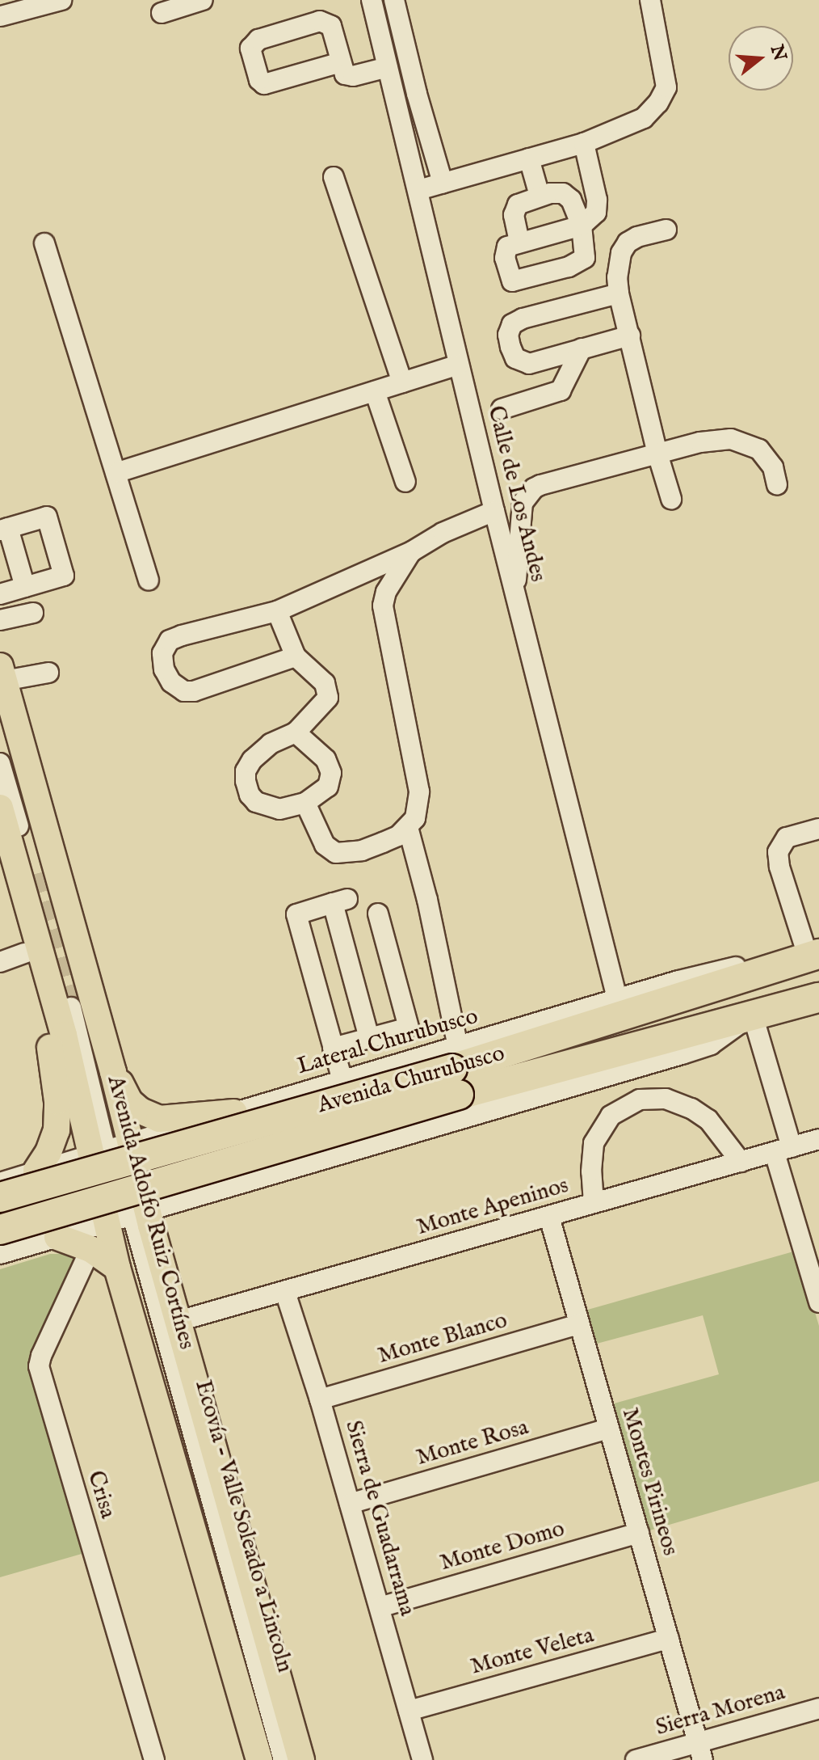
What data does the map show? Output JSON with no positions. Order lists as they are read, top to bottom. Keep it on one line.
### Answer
{"streets":{"highway":["Avenida Churubusco"],"main road":["Avenida Adolfo Ruiz Cortínes"],"street":["Calle de Los Andes","Lateral Churubusco","Monte Apeninos","Monte Blanco","Monte Rosa","Montes Pirineos","Crisa","Sierra de Guadarrama","Ecovía - Valle Soleado a Lincoln","Monte Domo","Monte Veleta","Sierra Morena"]},"crossings":[["Calle de Los Andes","Avenida Churubusco"],["Lateral Churubusco","Avenida Churubusco"],["Lateral Churubusco","Avenida Adolfo Ruiz Cortínes"],["Monte Apeninos","Avenida Adolfo Ruiz Cortínes"],["Monte Apeninos","Montes Pirineos"],["Monte Apeninos","Sierra de Guadarrama"],["Avenida Adolfo Ruiz Cortínes","Ecovía - Valle Soleado a Lincoln"],["Monte Blanco","Montes Pirineos"],["Monte Blanco","Sierra de Guadarrama"],["Monte Rosa","Montes Pirineos"],["Monte Rosa","Sierra de Guadarrama"],["Montes Pirineos","Monte Domo"],["Montes Pirineos","Monte Veleta"],["Montes Pirineos","Sierra Morena"],["Sierra de Guadarrama","Monte Domo"],["Sierra de Guadarrama","Monte Veleta"]],"north":"right"}
